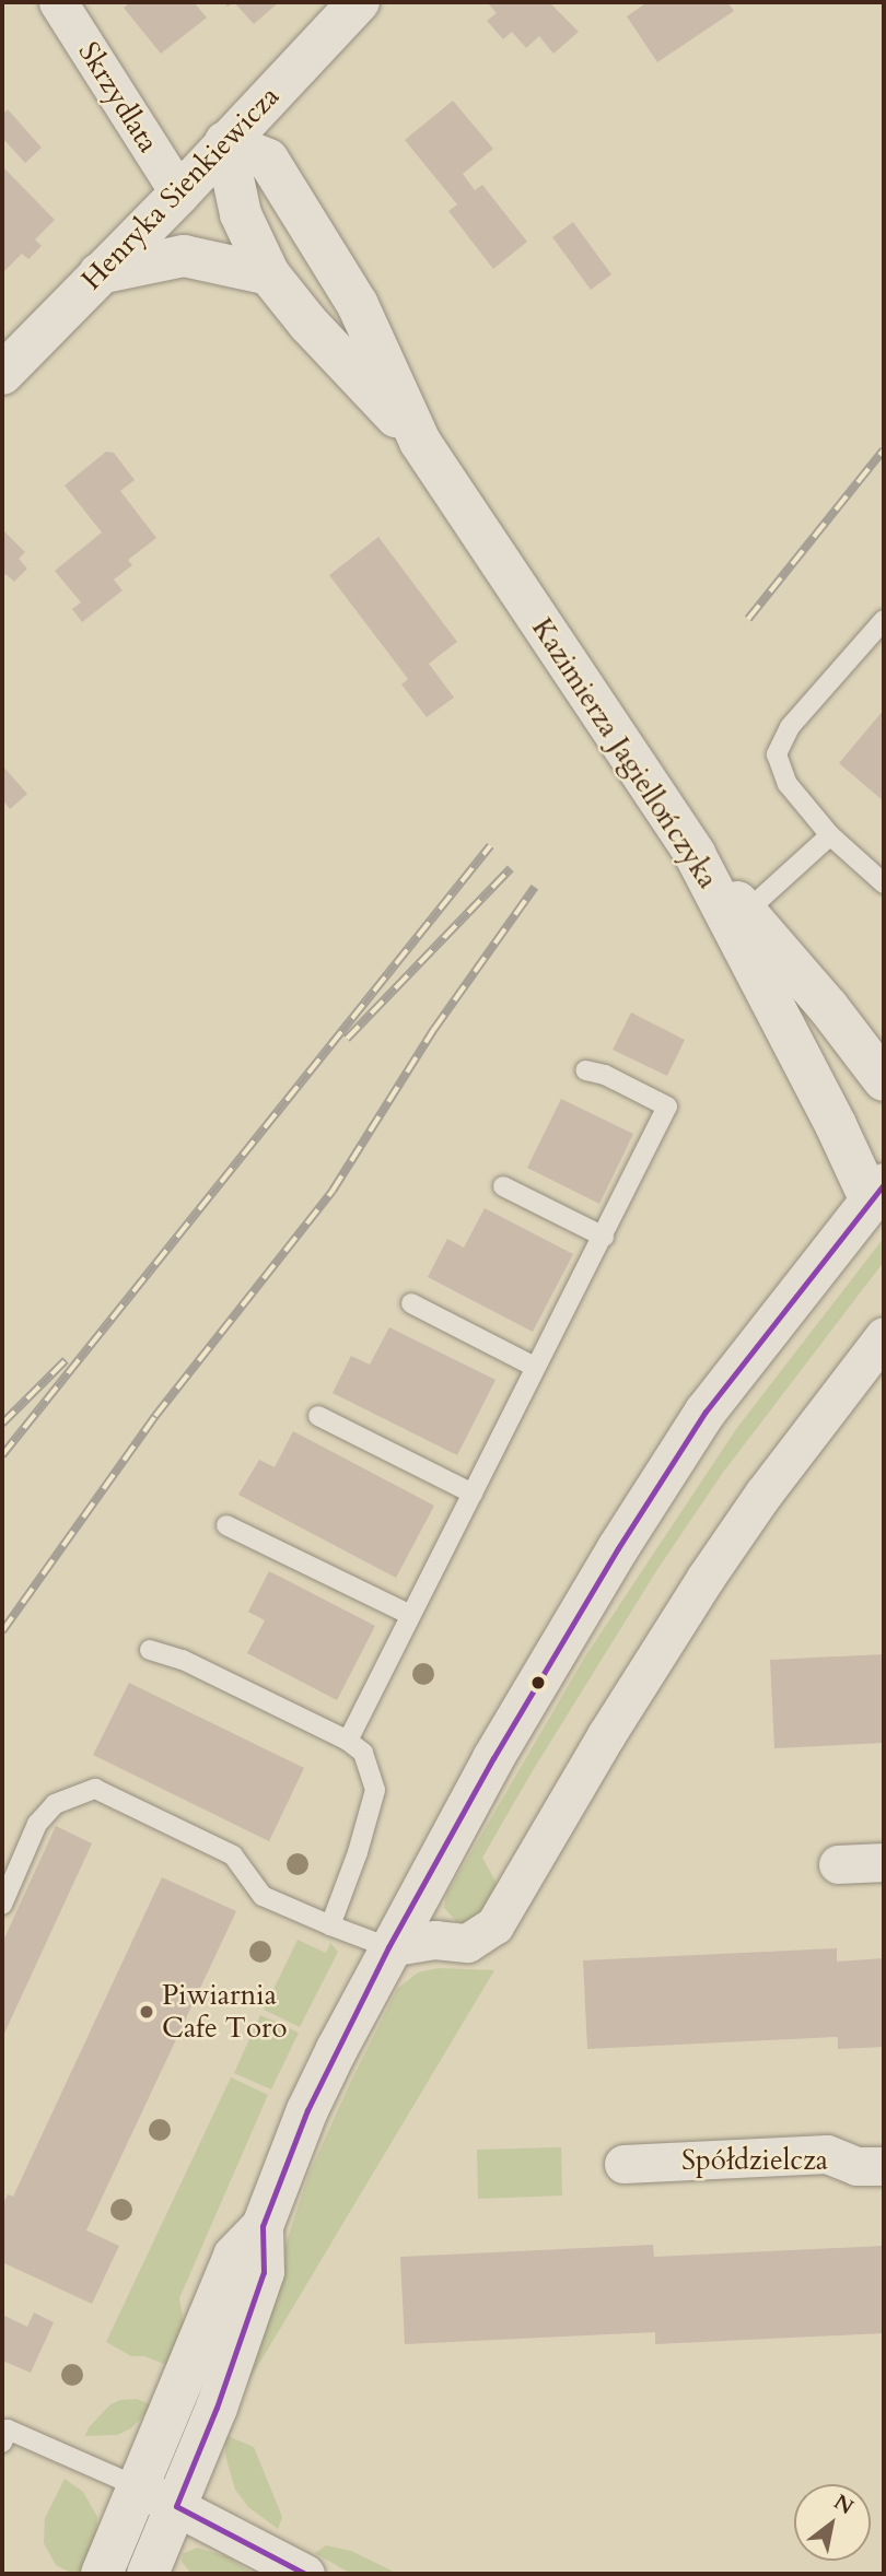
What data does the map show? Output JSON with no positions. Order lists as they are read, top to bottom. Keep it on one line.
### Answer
{"streets":{"street":["Skrzydlata","Henryka Sienkiewicza","Kazimierza Jagiellończyka","Spółdzielcza"]},"crossings":[["Skrzydlata","Henryka Sienkiewicza"],["Henryka Sienkiewicza","Kazimierza Jagiellończyka"]],"places":["Piwiarnia Cafe Toro"],"north":"top right"}
